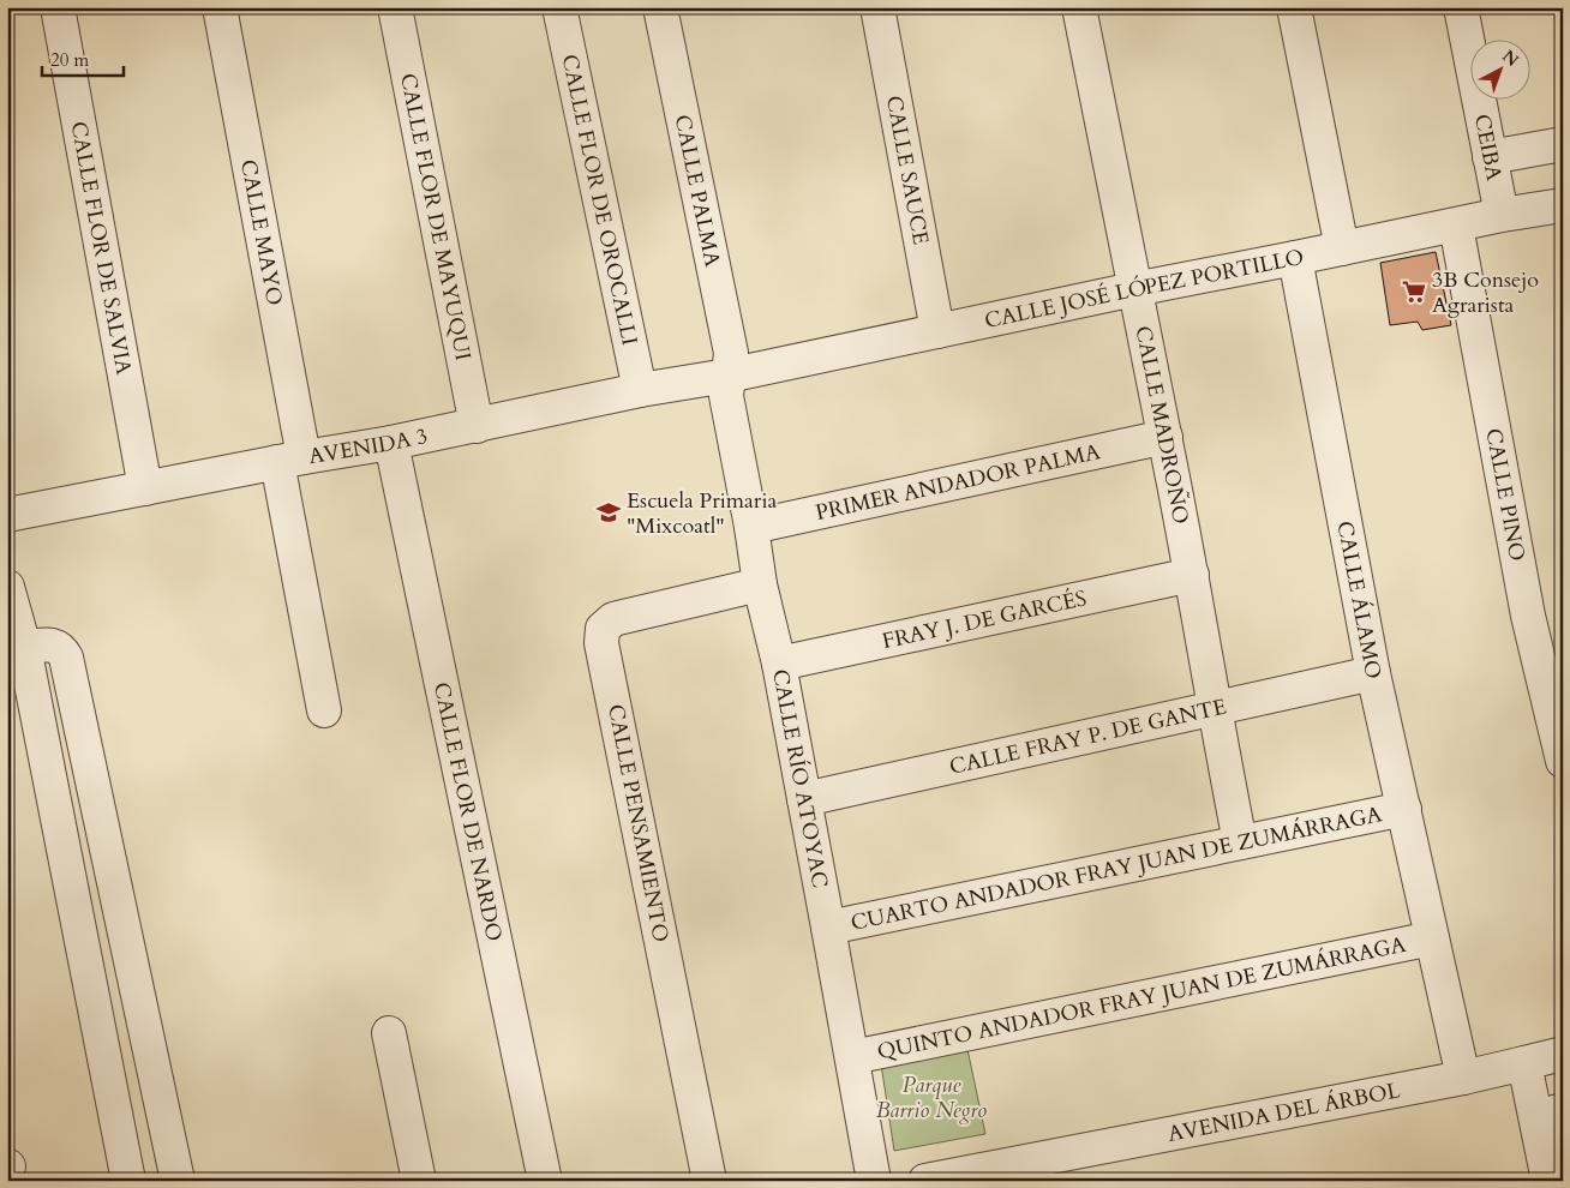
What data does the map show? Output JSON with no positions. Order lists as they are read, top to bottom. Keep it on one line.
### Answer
{"streets":{"street":["CEIBA","CALLE SAUCE","CALLE PALMA","CALLE FLOR DE OROCALLI","CALLE FLOR DE MAYUQUI","CALLE MAYO","CALLE FLOR DE SALVIA","CALLE JOSÉ LÓPEZ PORTILLO","CALLE MADROÑO","AVENIDA 3","PRIMER ANDADOR PALMA","CALLE PINO","CALLE ÁLAMO","FRAY J. DE GARCÉS","CALLE FRAY P. DE GANTE","CALLE RÍO ATOYAC","CALLE FLOR DE NARDO","CALLE PENSAMIENTO","CUARTO ANDADOR FRAY JUAN DE ZUMÁRRAGA","QUINTO ANDADOR FRAY JUAN DE ZUMÁRRAGA","AVENIDA DEL ÁRBOL"]},"crossings":[["CEIBA","CALLE JOSÉ LÓPEZ PORTILLO"],["CALLE SAUCE","CALLE JOSÉ LÓPEZ PORTILLO"],["CALLE PALMA","CALLE JOSÉ LÓPEZ PORTILLO"],["CALLE PALMA","AVENIDA 3"],["CALLE PALMA","CALLE RÍO ATOYAC"],["CALLE FLOR DE OROCALLI","AVENIDA 3"],["CALLE FLOR DE MAYUQUI","AVENIDA 3"],["CALLE MAYO","AVENIDA 3"],["CALLE FLOR DE SALVIA","AVENIDA 3"],["CALLE JOSÉ LÓPEZ PORTILLO","CALLE MADROÑO"],["CALLE JOSÉ LÓPEZ PORTILLO","AVENIDA 3"],["CALLE JOSÉ LÓPEZ PORTILLO","CALLE PINO"],["CALLE JOSÉ LÓPEZ PORTILLO","CALLE ÁLAMO"],["CALLE JOSÉ LÓPEZ PORTILLO","CALLE RÍO ATOYAC"],["CALLE MADROÑO","PRIMER ANDADOR PALMA"],["CALLE MADROÑO","FRAY J. DE GARCÉS"],["CALLE MADROÑO","CALLE FRAY P. DE GANTE"],["CALLE MADROÑO","CUARTO ANDADOR FRAY JUAN DE ZUMÁRRAGA"],["AVENIDA 3","CALLE RÍO ATOYAC"],["AVENIDA 3","CALLE FLOR DE NARDO"],["PRIMER ANDADOR PALMA","CALLE RÍO ATOYAC"],["CALLE ÁLAMO","CALLE FRAY P. DE GANTE"],["CALLE ÁLAMO","CUARTO ANDADOR FRAY JUAN DE ZUMÁRRAGA"],["CALLE ÁLAMO","QUINTO ANDADOR FRAY JUAN DE ZUMÁRRAGA"],["CALLE ÁLAMO","AVENIDA DEL ÁRBOL"],["FRAY J. DE GARCÉS","CALLE RÍO ATOYAC"],["CALLE FRAY P. DE GANTE","CALLE RÍO ATOYAC"],["CALLE RÍO ATOYAC","CALLE PENSAMIENTO"],["CALLE RÍO ATOYAC","CUARTO ANDADOR FRAY JUAN DE ZUMÁRRAGA"],["CALLE RÍO ATOYAC","QUINTO ANDADOR FRAY JUAN DE ZUMÁRRAGA"]],"parks":["Parque Barrio Negro"],"places":{"supermarket":["3B Consejo Agrarista"],"school or university":["Escuela Primaria \"Mixcoatl\""]},"scale_bar":"20 m","north":"top right"}
